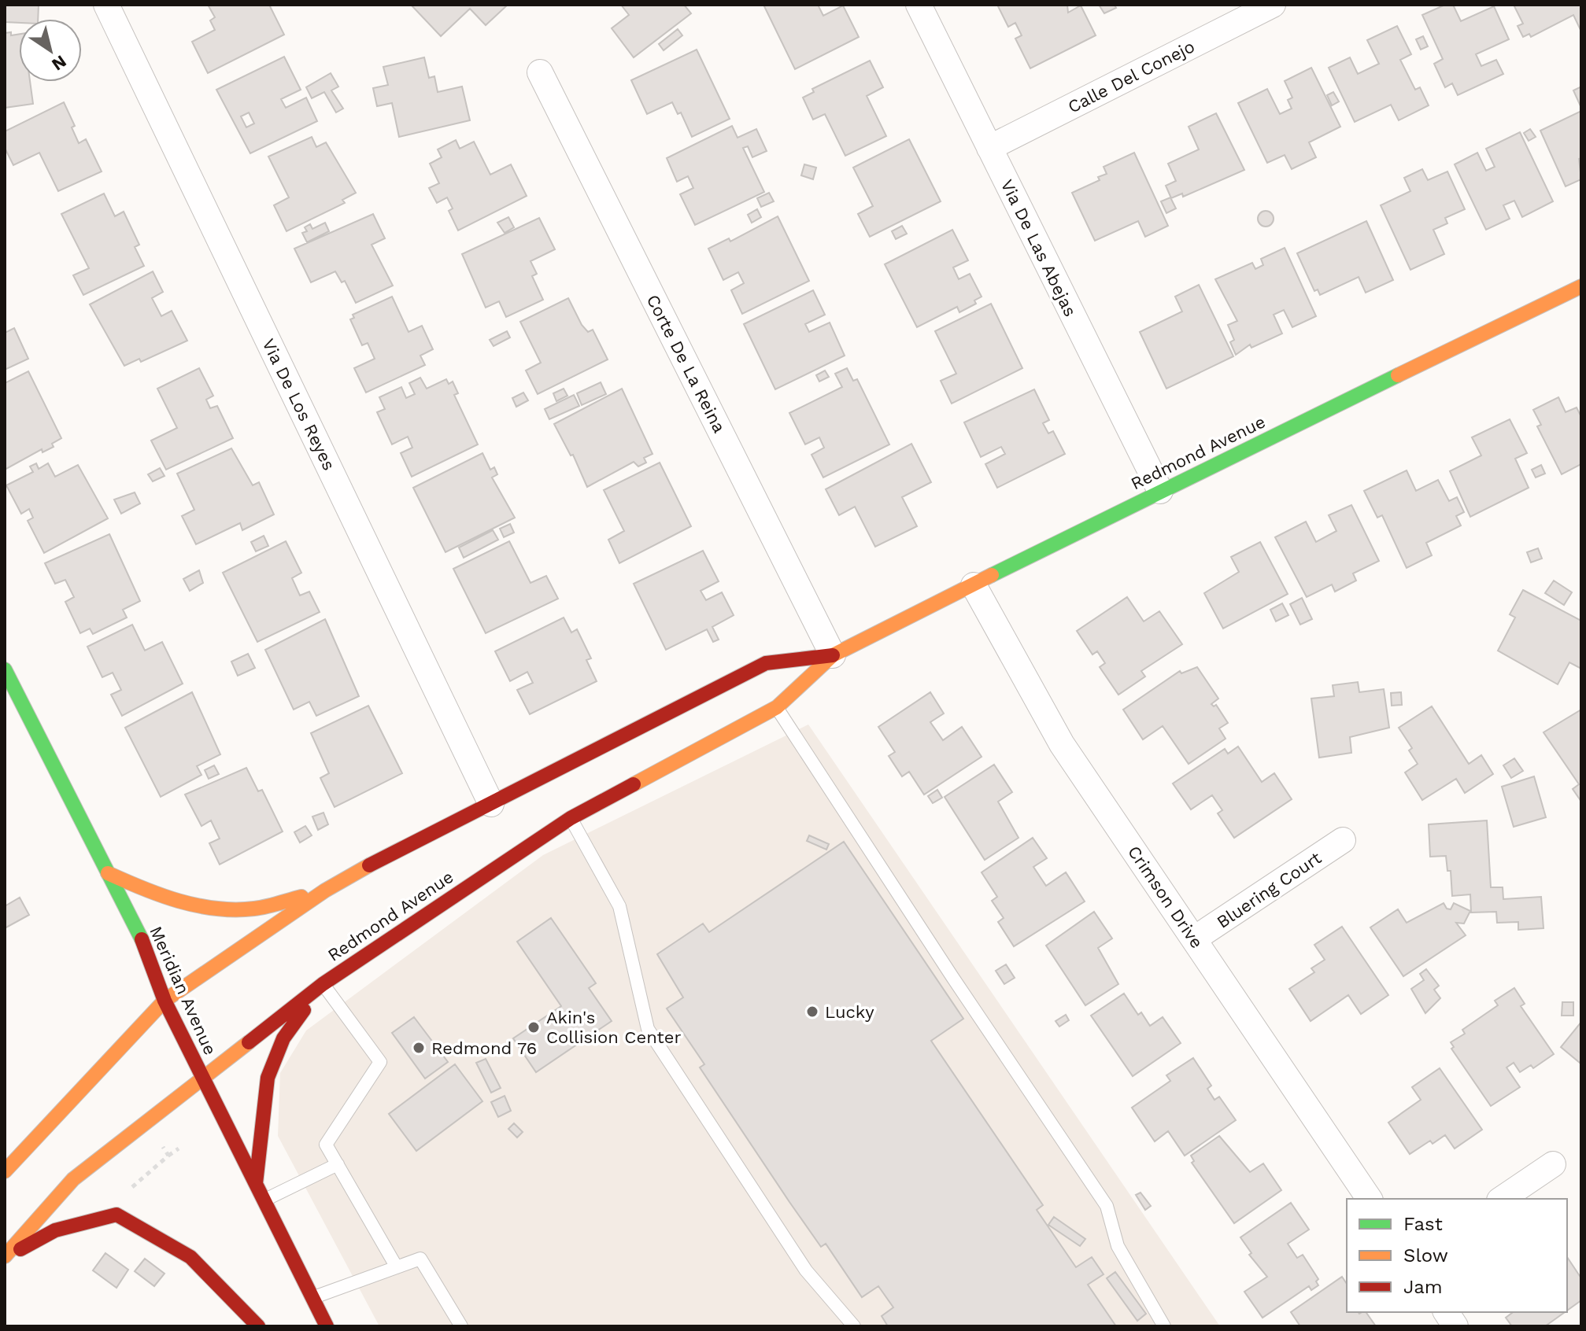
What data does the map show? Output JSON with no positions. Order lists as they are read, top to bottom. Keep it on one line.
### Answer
{"streets":{"street":["Calle Del Conejo","Via De Las Abejas","Corte De La Reina","Via De Los Reyes","Redmond Avenue","Bluering Court","Crimson Drive","Meridian Avenue"]},"crossings":[["Calle Del Conejo","Via De Las Abejas"],["Via De Las Abejas","Redmond Avenue"],["Corte De La Reina","Redmond Avenue"],["Via De Los Reyes","Redmond Avenue"],["Redmond Avenue","Crimson Drive"],["Redmond Avenue","Meridian Avenue"],["Bluering Court","Crimson Drive"]],"places":["Lucky","Akin's Collision Center","Redmond 76"],"legend":["Fast","Slow","Jam"],"north":"bottom right"}
